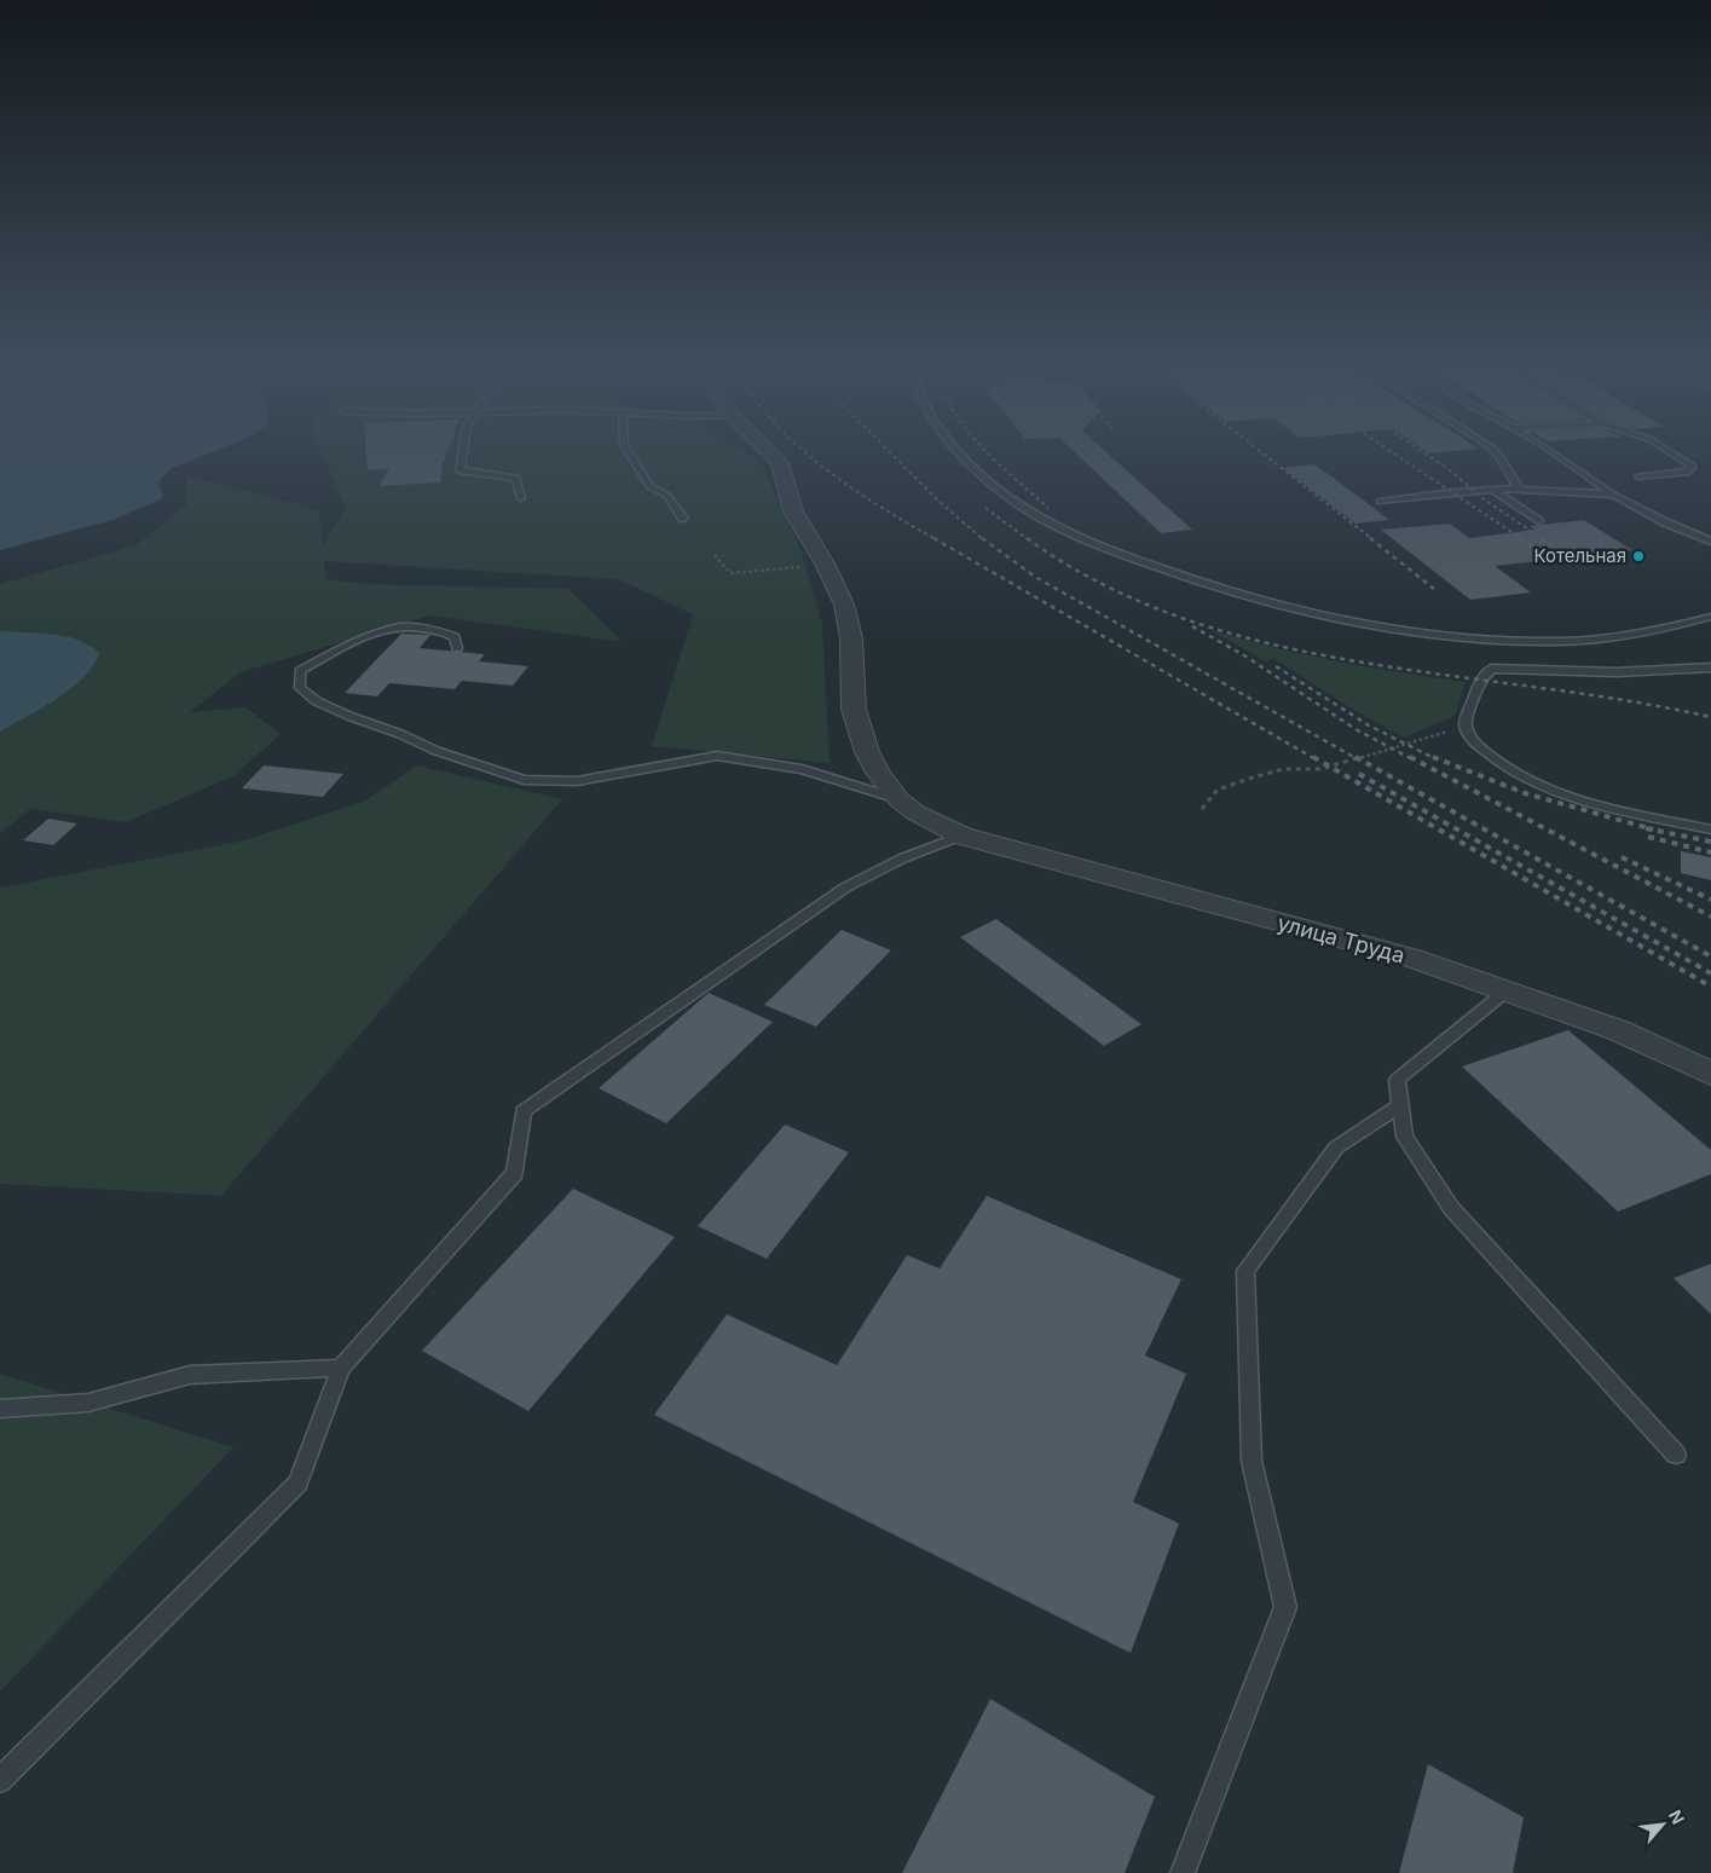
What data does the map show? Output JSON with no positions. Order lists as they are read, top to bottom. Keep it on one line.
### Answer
{"streets":{"street":["улица Труда"]},"places":["Котельная"],"north":"top right"}
